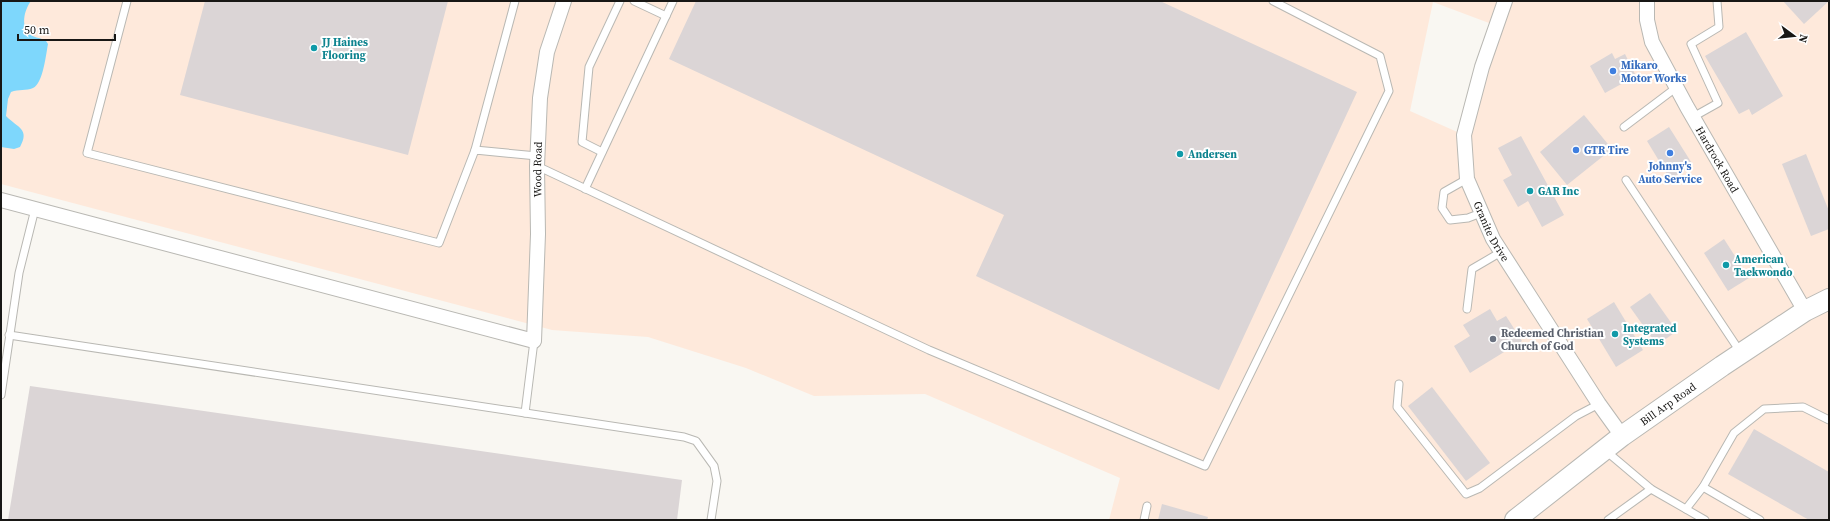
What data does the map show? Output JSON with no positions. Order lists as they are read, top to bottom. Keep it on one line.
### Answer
{"streets":{"main road":["Bill Arp Road"],"street":["Hardrock Road","Wood Road","Granite Drive"]},"crossings":[["Hardrock Road","Bill Arp Road"],["Granite Drive","Bill Arp Road"]],"places":["JJ Haines Flooring","Mikaro Motor Works","GTR Tire","Johnny's Auto Service","Andersen","GAR Inc","American Taekwondo","Integrated Systems","Redeemed Christian Church of God"],"scale_bar":"50 m","north":"right"}
